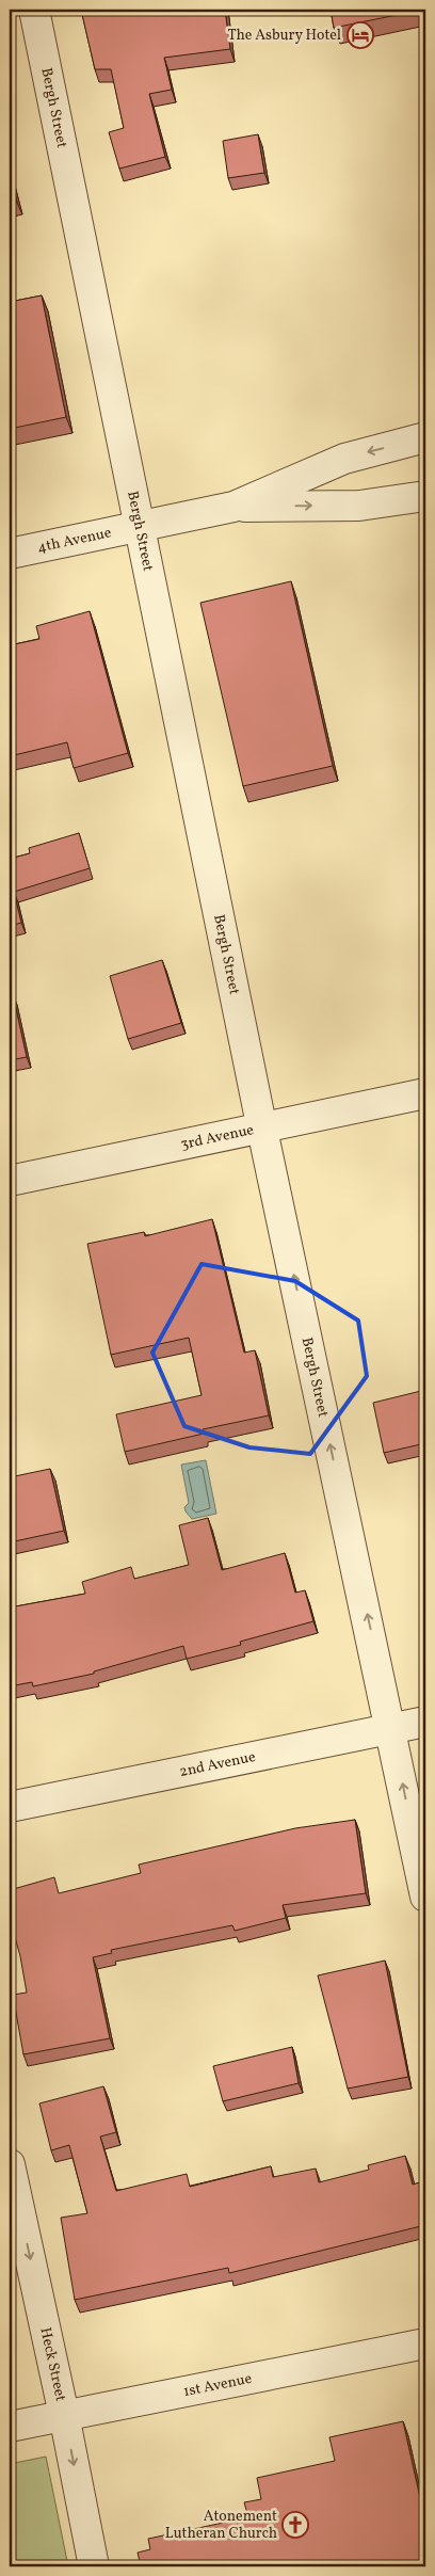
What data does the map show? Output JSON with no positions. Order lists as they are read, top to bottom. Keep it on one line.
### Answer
{"streets":{"street":["Bergh Street","4th Avenue","3rd Avenue","2nd Avenue","Heck Street","1st Avenue"]},"crossings":[["Bergh Street","4th Avenue"],["Bergh Street","3rd Avenue"],["Bergh Street","2nd Avenue"],["Heck Street","1st Avenue"]],"one_way":["Bergh Street","Heck Street"],"places":{"hotel":["The Asbury Hotel"],"church":["Atonement Lutheran Church"]}}
